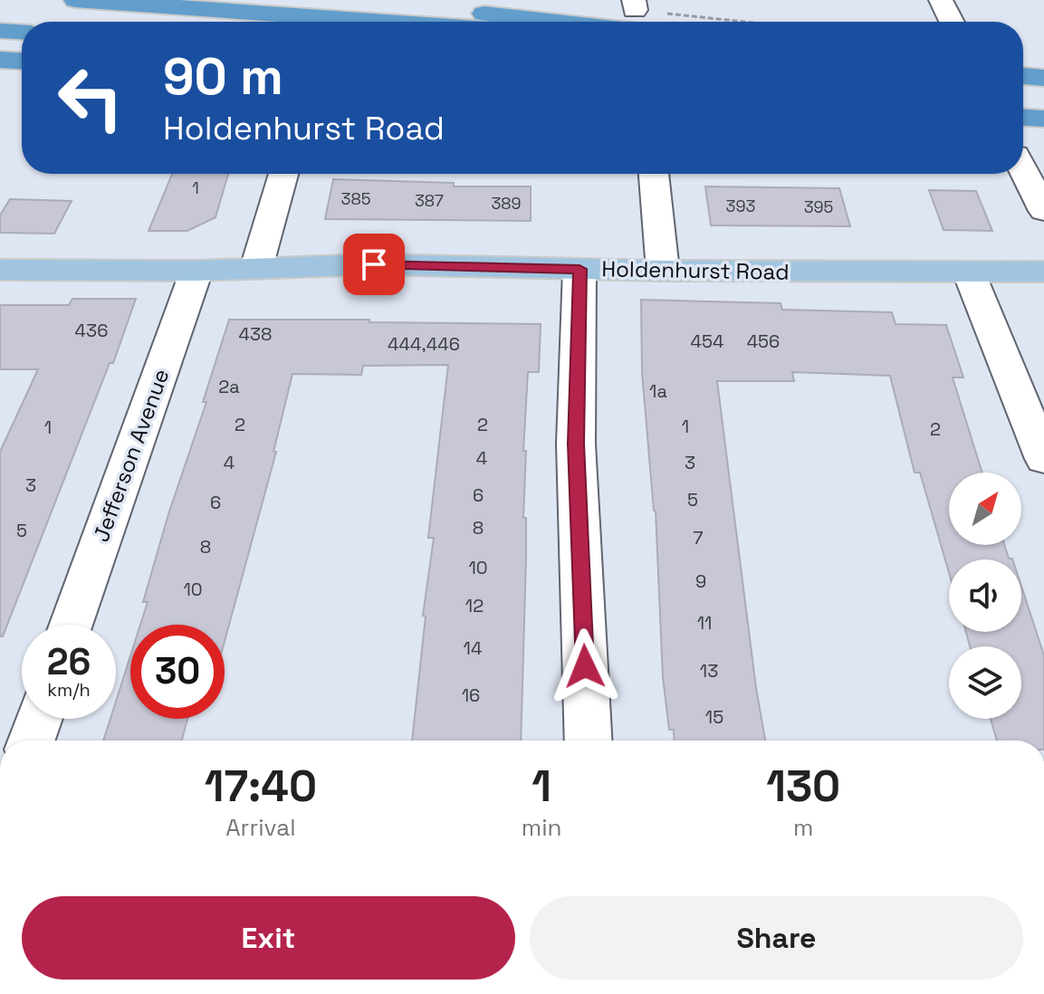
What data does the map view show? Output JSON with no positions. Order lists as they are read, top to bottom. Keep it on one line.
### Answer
{"streets":{"main road":["Holdenhurst Road"],"street":["Jefferson Avenue"]},"crossings":[["Holdenhurst Road","Jefferson Avenue"]],"house_numbers":["1","385","387","389","393","395","436","438","454","456","444,446","2a","1a","2","2","1","1","2","4","4","3","3","6","5","6","8","5","7","8","10","9","10","12","11","14","13","16","15"],"north":"top right","page":{"turn":["90 m","Holdenhurst Road"],"speed":"26 km/h","limit":"30","eta":["17:40","Arrival","1","min","130","m"],"buttons":["Exit","Share"]}}
